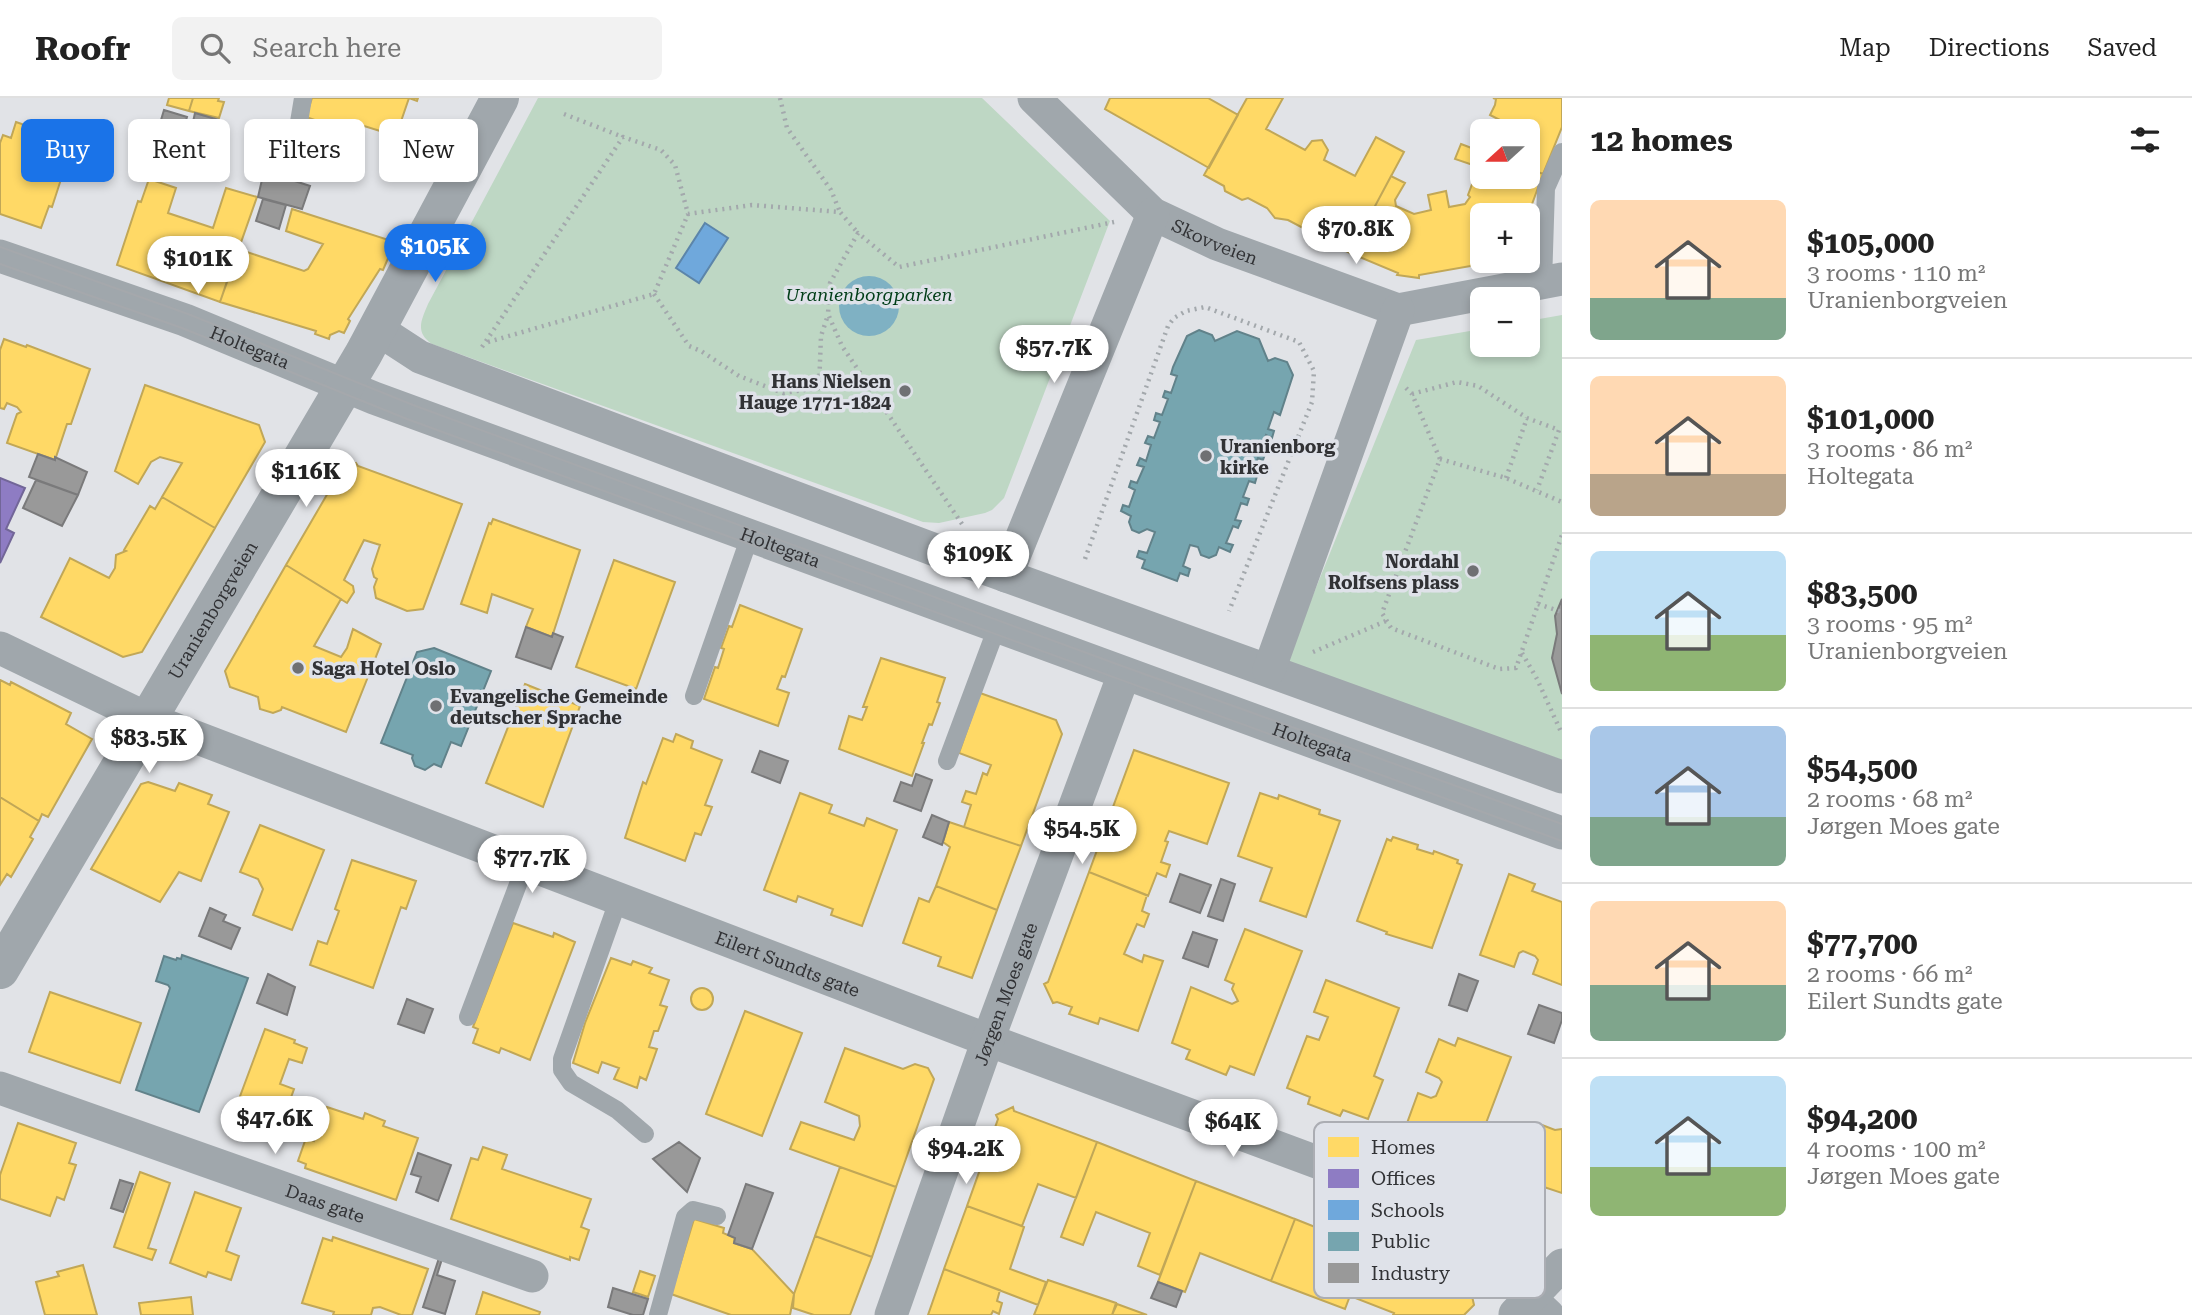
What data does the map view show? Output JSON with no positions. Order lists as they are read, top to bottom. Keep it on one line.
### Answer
{"streets":{"street":["Skovveien","Holtegata","Uranienborgveien","Eilert Sundts gate","Jørgen Moes gate","Daas gate"]},"crossings":[["Holtegata","Uranienborgveien"],["Holtegata","Jørgen Moes gate"],["Uranienborgveien","Eilert Sundts gate"],["Eilert Sundts gate","Jørgen Moes gate"]],"parks":["Uranienborgparken"],"places":["Hans Nielsen Hauge 1771-1824","Uranienborg kirke","Nordahl Rolfsens plass","Saga Hotel Oslo","Evangelische Gemeinde deutscher Sprache"],"legend":["Homes","Offices","Schools","Public","Industry"],"north":"left","page":{"header":"Roofr","search":"Search here","nav":["Map","Directions","Saved"],"heading":"12 homes","map_buttons":["+","−"],"chip":["Buy","Rent","Filters","New"],"list":[{"name":"$105,000","note":"3 rooms · 110 m² · Uranienborgveien"},{"name":"$101,000","note":"3 rooms · 86 m² · Holtegata"},{"name":"$83,500","note":"3 rooms · 95 m² · Uranienborgveien"},{"name":"$54,500","note":"2 rooms · 68 m² · Jørgen Moes gate"},{"name":"$77,700","note":"2 rooms · 66 m² · Eilert Sundts gate"},{"name":"$94,200","note":"4 rooms · 100 m² · Jørgen Moes gate"}],"price":["$70.8K","$105K","$101K","$57.7K","$116K","$109K","$83.5K","$54.5K","$77.7K","$47.6K","$64K","$94.2K"]}}
